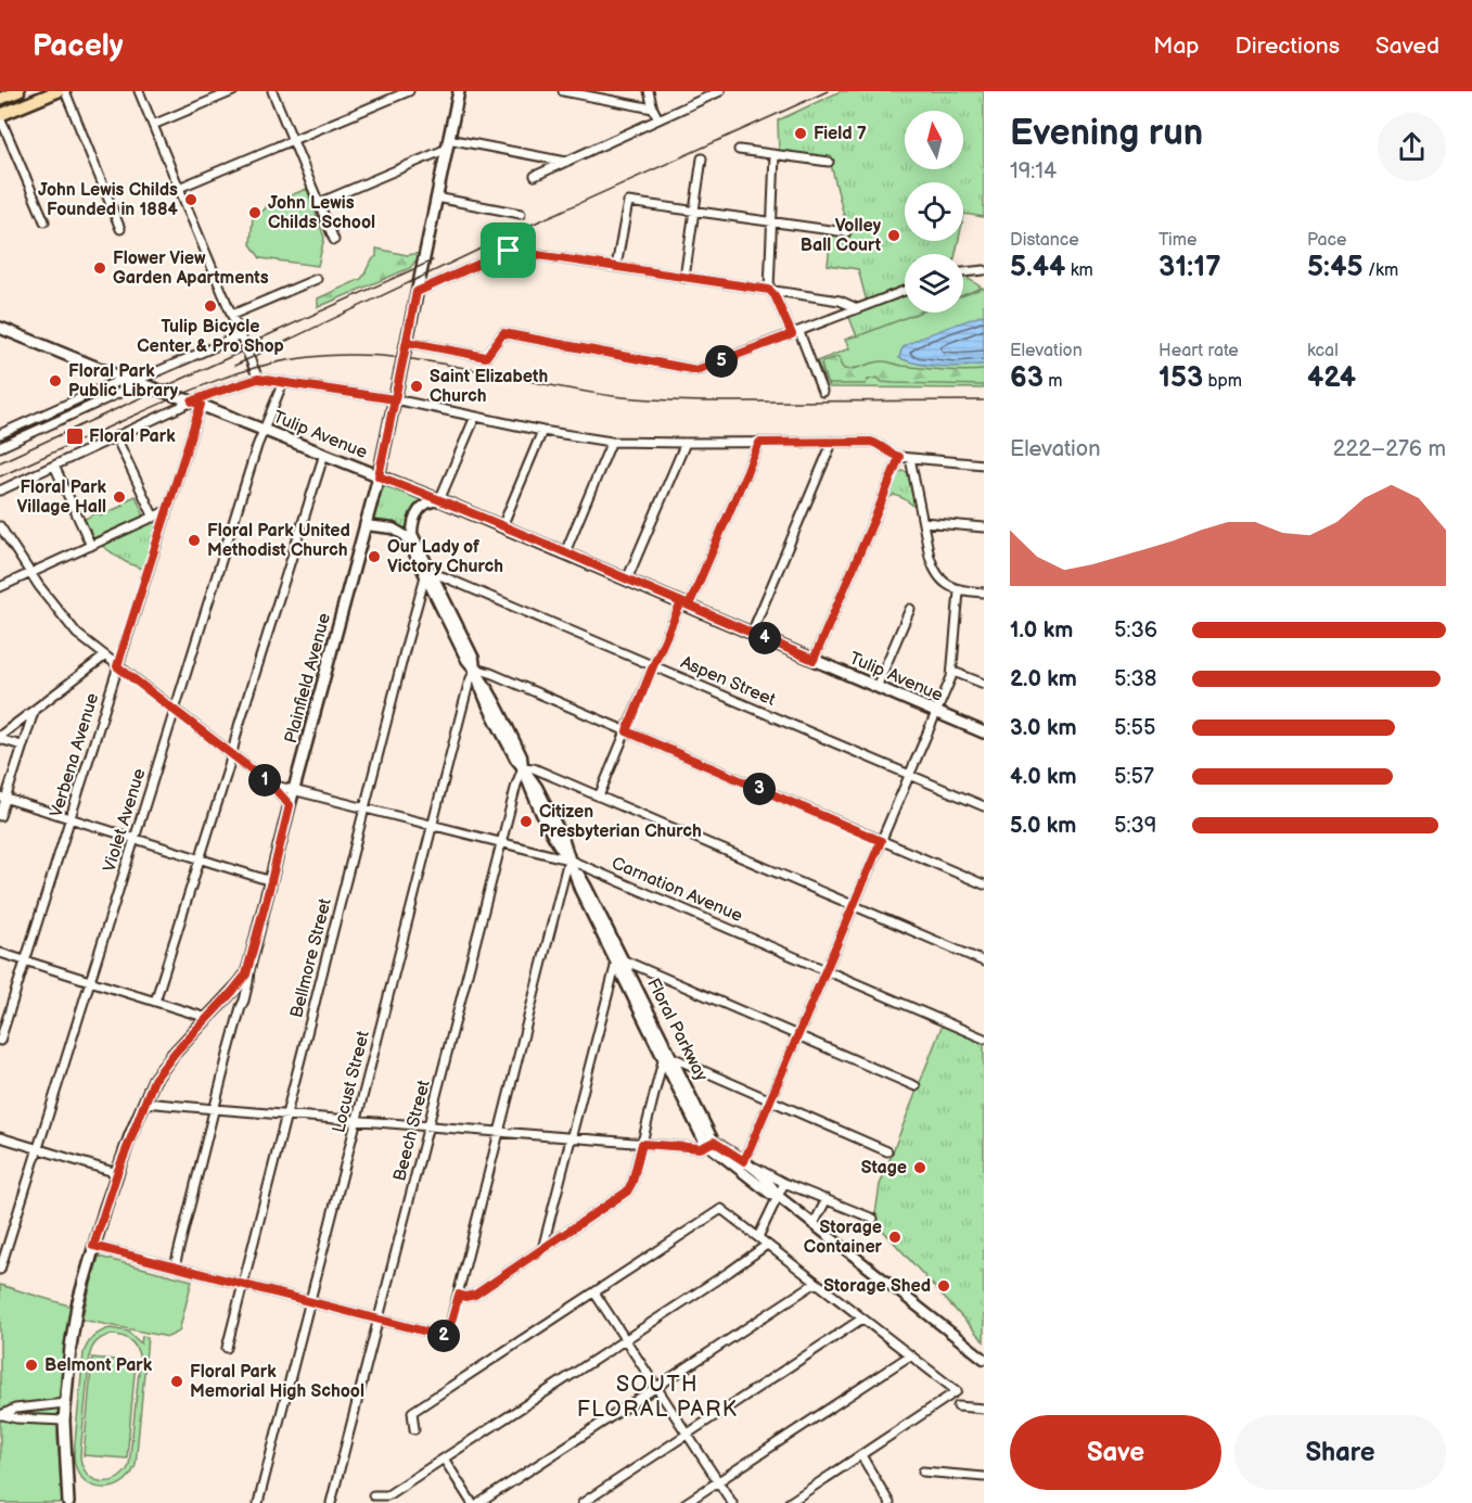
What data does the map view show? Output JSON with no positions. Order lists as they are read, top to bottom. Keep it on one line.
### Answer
{"streets":{"main road":["Tulip Avenue","Plainfield Avenue"],"street":["Aspen Street","Verbena Avenue","Violet Avenue","Carnation Avenue","Bellmore Street","Floral Parkway","Locust Street","Beech Street"]},"crossings":[["Tulip Avenue","Plainfield Avenue"],["Tulip Avenue","Verbena Avenue"],["Tulip Avenue","Violet Avenue"],["Plainfield Avenue","Carnation Avenue"],["Aspen Street","Bellmore Street"],["Aspen Street","Floral Parkway"],["Verbena Avenue","Carnation Avenue"],["Violet Avenue","Carnation Avenue"],["Carnation Avenue","Bellmore Street"],["Carnation Avenue","Floral Parkway"],["Carnation Avenue","Locust Street"],["Carnation Avenue","Beech Street"],["Bellmore Street","Floral Parkway"],["Floral Parkway","Locust Street"],["Floral Parkway","Beech Street"]],"districts":["SOUTH FLORAL PARK"],"places":{"other":["Field 7","John Lewis Childs Founded in 1884","John Lewis Childs School","Volley Ball Court","Flower View Garden Apartments","Tulip Bicycle Center & Pro Shop","Floral Park Public Library","Saint Elizabeth Church","Floral Park Village Hall","Floral Park United Methodist Church","Our Lady of Victory Church","Citizen Presbyterian Church","Stage","Storage Container","Storage Shed","Belmont Park","Floral Park Memorial High School"],"transit":["Floral Park"]},"north":"top","page":{"header":"Pacely","nav":["Map","Directions","Saved"],"heading":["Evening run","19:14"],"stats":[["Distance","5.44 km"],["Time","31:17"],["Pace","5:45 /km"],["Elevation","63 m"],["Heart rate","153 bpm"],["kcal","424"]],"pins":["5","4","1","3","2"],"chart":["Elevation","222–276 m"],"list":[{"name":"1.0 km","note":"5:36"},{"name":"2.0 km","note":"5:38"},{"name":"3.0 km","note":"5:55"},{"name":"4.0 km","note":"5:57"},{"name":"5.0 km","note":"5:39"}],"buttons":["Save","Share"]}}
